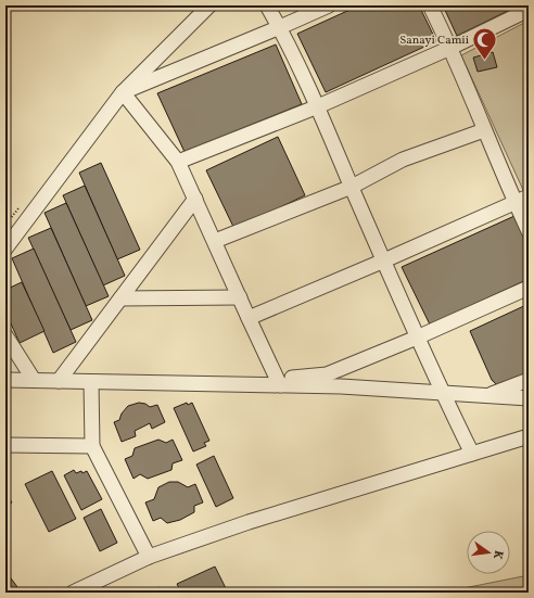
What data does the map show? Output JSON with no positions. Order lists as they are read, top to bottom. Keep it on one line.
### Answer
{"places":{"mosque":["Sanayi Camii"]},"north":"right"}
